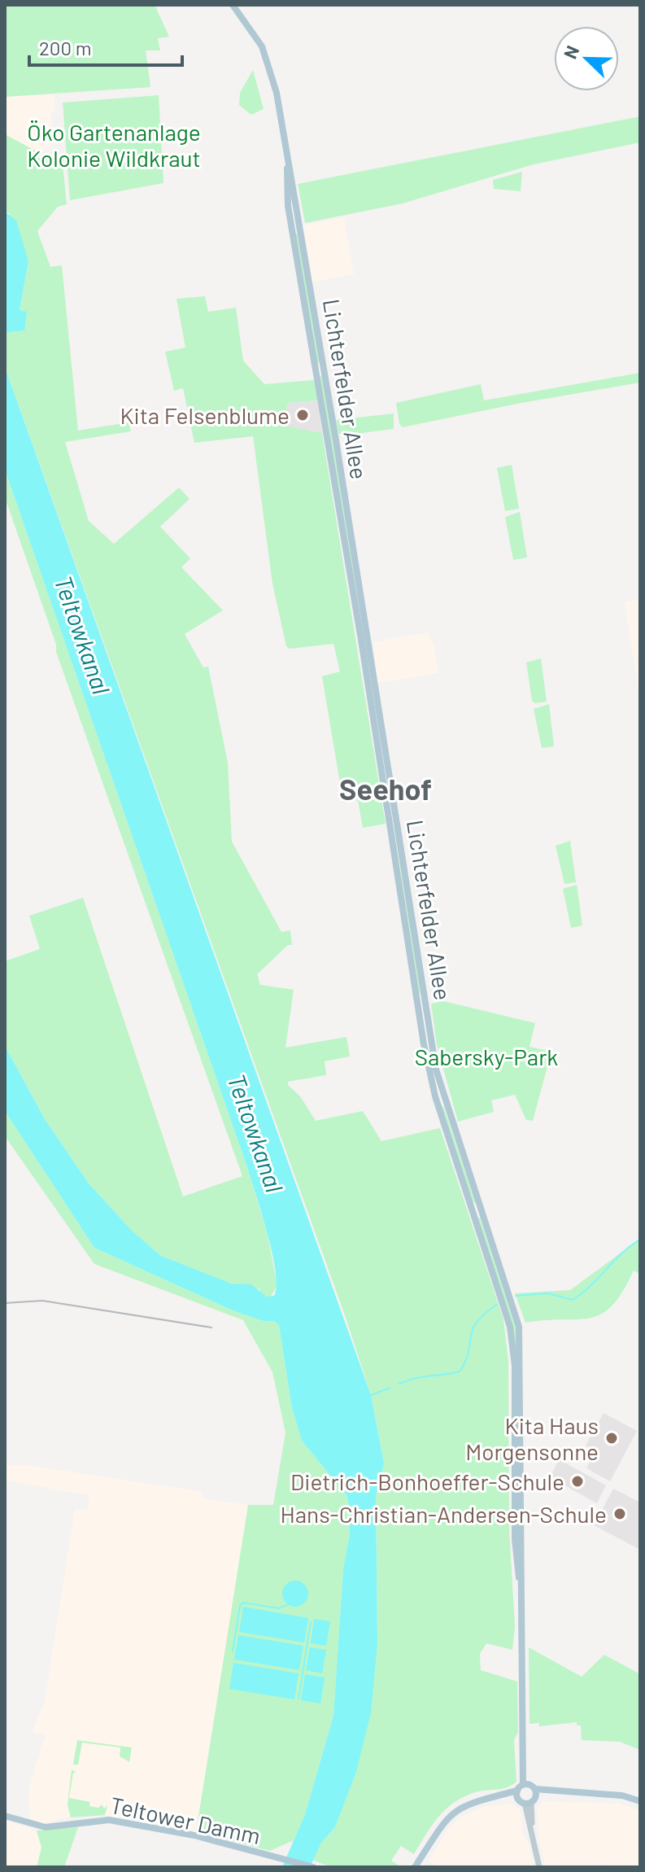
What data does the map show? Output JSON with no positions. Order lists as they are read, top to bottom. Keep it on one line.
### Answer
{"streets":{"main road":["Lichterfelder Allee","Teltower Damm"]},"districts":["Seehof"],"water":["Teltowkanal"],"parks":["Öko Gartenanlage Kolonie Wildkraut","Sabersky-Park"],"places":["Kita Felsenblume","Kita Haus Morgensonne","Dietrich-Bonhoeffer-Schule","Hans-Christian-Andersen-Schule"],"scale_bar":"200 m","north":"top left"}
